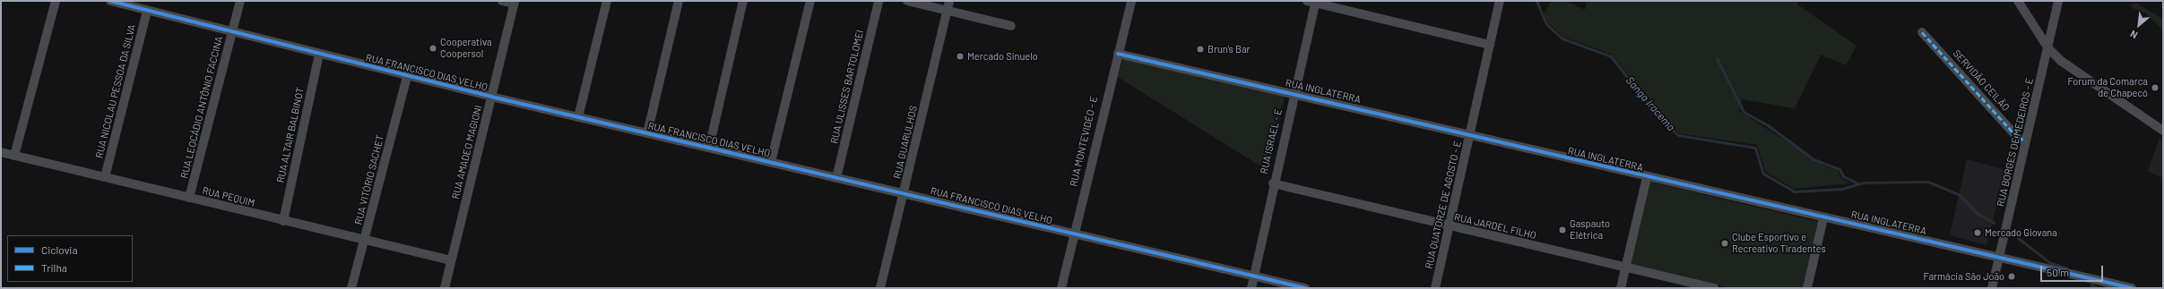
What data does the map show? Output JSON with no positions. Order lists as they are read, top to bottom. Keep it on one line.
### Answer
{"streets":{"street":["RUA FRANCISCO DIAS VELHO","SERVIDÃO CEILÃO","RUA ULISSES BARTOLOMEI","RUA NICOLAU PESSOA DA SILVA","RUA INGLATERRA","RUA LEOCÁDIO ANTÔNIO FACCINA","RUA ALTAIR BALBINOT","RUA MONTEVIDÉO - E","RUA ISRAEL - E","RUA GUARULHOS","RUA BORGES DE MEDEIROS - E","RUA AMADEO MAGIONI","RUA VITÓRIO SACHET","RUA PEQUIM","RUA QUATORZE DE AGOSTO - E","RUA JARDEL FILHO"]},"crossings":[["RUA FRANCISCO DIAS VELHO","RUA ULISSES BARTOLOMEI"],["RUA FRANCISCO DIAS VELHO","RUA NICOLAU PESSOA DA SILVA"],["RUA FRANCISCO DIAS VELHO","RUA LEOCÁDIO ANTÔNIO FACCINA"],["RUA FRANCISCO DIAS VELHO","RUA ALTAIR BALBINOT"],["RUA FRANCISCO DIAS VELHO","RUA MONTEVIDÉO - E"],["RUA FRANCISCO DIAS VELHO","RUA ISRAEL - E"],["RUA FRANCISCO DIAS VELHO","RUA GUARULHOS"],["RUA FRANCISCO DIAS VELHO","RUA AMADEO MAGIONI"],["RUA FRANCISCO DIAS VELHO","RUA VITÓRIO SACHET"],["SERVIDÃO CEILÃO","RUA BORGES DE MEDEIROS - E"],["RUA NICOLAU PESSOA DA SILVA","RUA PEQUIM"],["RUA INGLATERRA","RUA MONTEVIDÉO - E"],["RUA INGLATERRA","RUA ISRAEL - E"],["RUA INGLATERRA","RUA BORGES DE MEDEIROS - E"],["RUA INGLATERRA","RUA QUATORZE DE AGOSTO - E"],["RUA LEOCÁDIO ANTÔNIO FACCINA","RUA PEQUIM"],["RUA ALTAIR BALBINOT","RUA PEQUIM"],["RUA ISRAEL - E","RUA JARDEL FILHO"],["RUA AMADEO MAGIONI","RUA PEQUIM"],["RUA VITÓRIO SACHET","RUA PEQUIM"],["RUA QUATORZE DE AGOSTO - E","RUA JARDEL FILHO"]],"water":["Sanga Iracema"],"places":["Cooperativa Coopersol","Brun's Bar","Mercado Sinuelo","Forum da Comarca de Chapecó","Gaspauto Elétrica","Mercado Giovana","Clube Esportivo e Recreativo Tiradentes","Farmácia São João"],"legend":["Ciclovia","Trilha"],"scale_bar":"50 m","north":"bottom left"}
